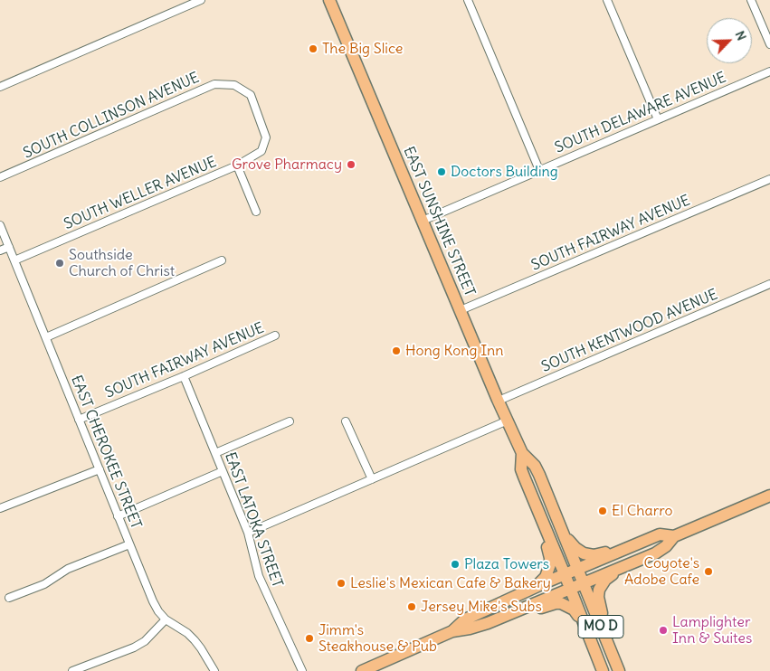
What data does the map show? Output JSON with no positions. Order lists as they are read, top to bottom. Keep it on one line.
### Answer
{"streets":{"main road":["EAST SUNSHINE STREET","MO D"],"street":["SOUTH DELAWARE AVENUE","SOUTH COLLINSON AVENUE","SOUTH WELLER AVENUE","SOUTH FAIRWAY AVENUE","SOUTH KENTWOOD AVENUE","EAST CHEROKEE STREET","EAST LATOKA STREET"]},"crossings":[["SOUTH DELAWARE AVENUE","EAST SUNSHINE STREET"],["SOUTH COLLINSON AVENUE","SOUTH WELLER AVENUE"],["SOUTH WELLER AVENUE","EAST CHEROKEE STREET"],["EAST SUNSHINE STREET","SOUTH FAIRWAY AVENUE"],["EAST SUNSHINE STREET","SOUTH KENTWOOD AVENUE"],["SOUTH FAIRWAY AVENUE","EAST CHEROKEE STREET"],["SOUTH FAIRWAY AVENUE","EAST LATOKA STREET"]],"places":["The Big Slice","Grove Pharmacy","Doctors Building","Southside Church of Christ","Hong Kong Inn","El Charro","Plaza Towers","Coyote's Adobe Cafe","Leslie's Mexican Cafe & Bakery","Jersey Mike's Subs","Lamplighter Inn & Suites","Jimm's Steakhouse & Pub"],"north":"top right"}
